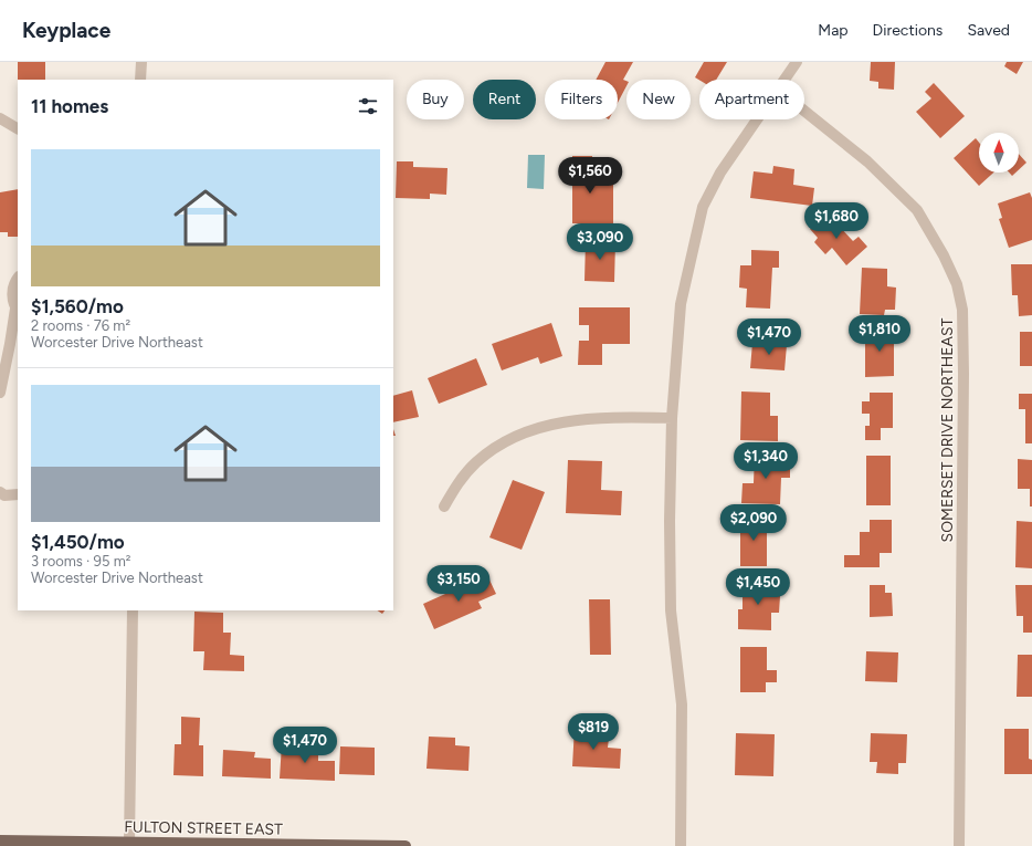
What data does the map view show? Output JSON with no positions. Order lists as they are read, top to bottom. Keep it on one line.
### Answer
{"streets":{"main road":["FULTON STREET EAST"],"street":["SOMERSET DRIVE NORTHEAST"]},"north":"top","page":{"header":"Keyplace","nav":["Map","Directions","Saved"],"chip":["Buy","Rent","Filters","New","Apartment"],"heading":"11 homes","list":[{"name":"$1,560/mo","note":"2 rooms · 76 m² · Worcester Drive Northeast"},{"name":"$1,450/mo","note":"3 rooms · 95 m² · Worcester Drive Northeast"}],"price":["$1,560","$1,680","$3,090","$1,810","$1,470","$1,340","$2,090","$3,150","$1,450","$819","$1,470"]}}
